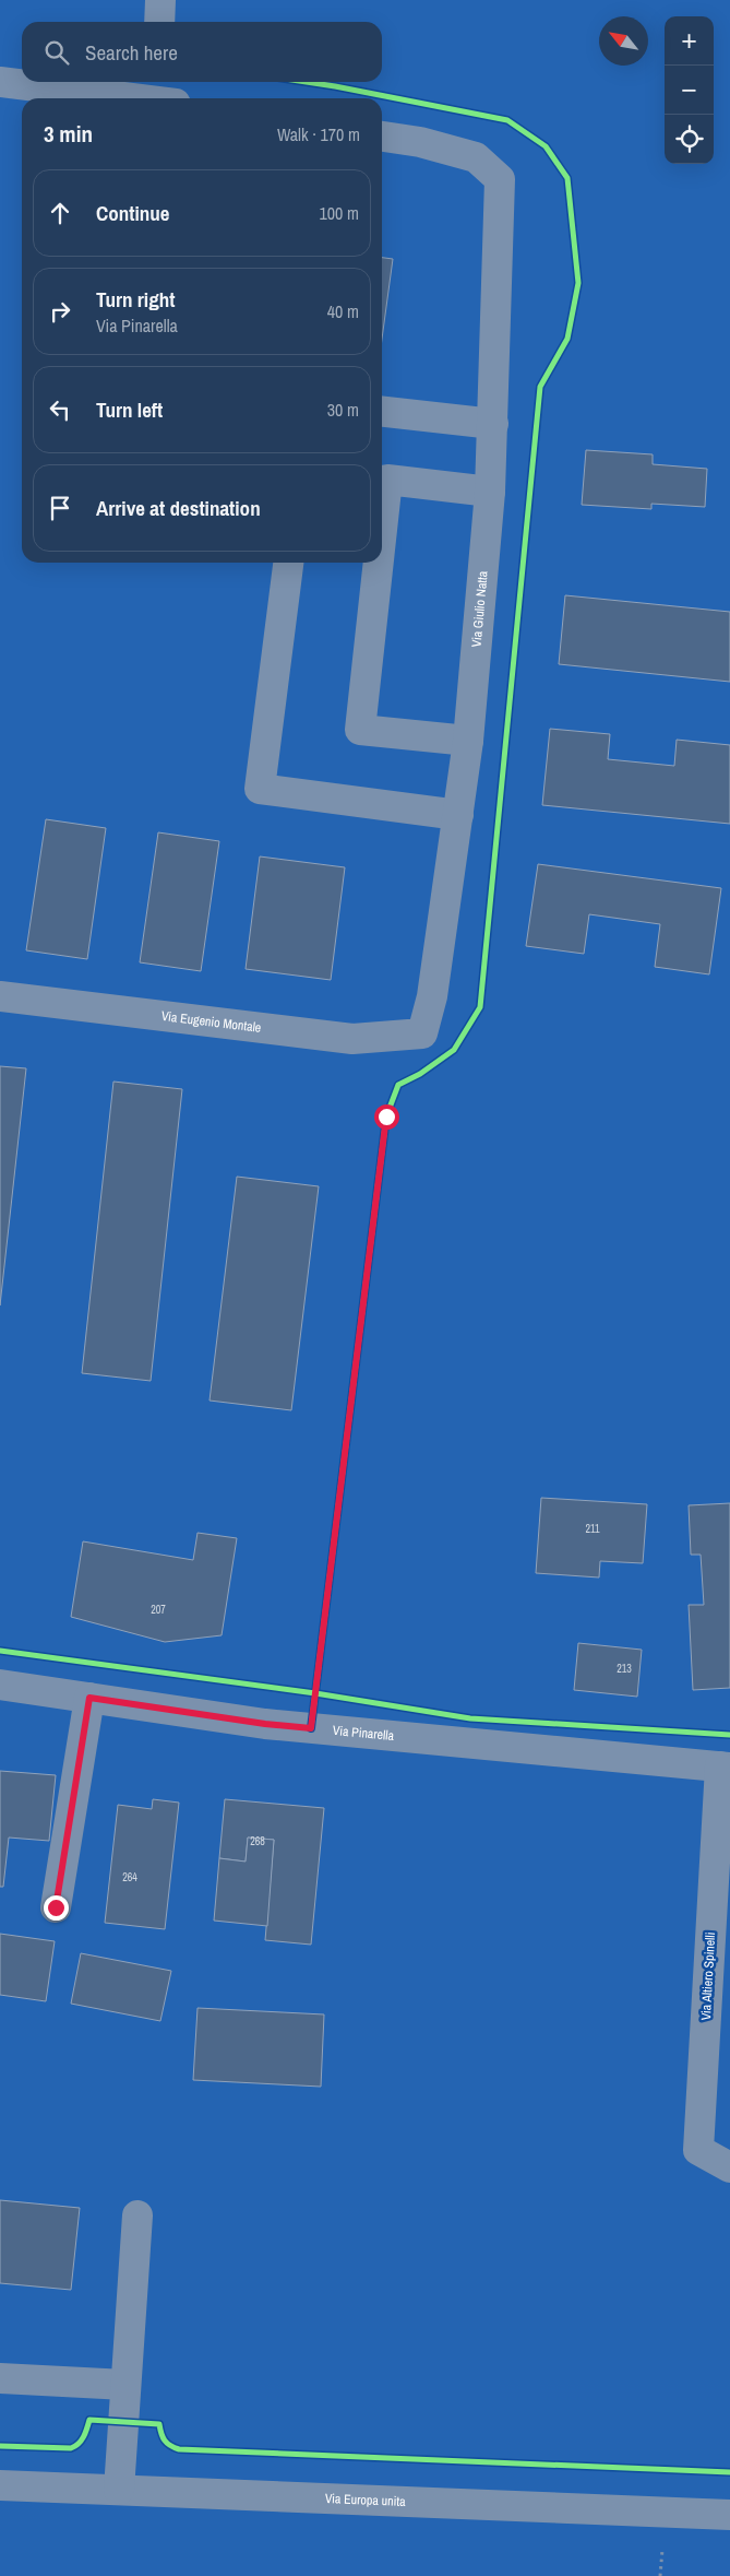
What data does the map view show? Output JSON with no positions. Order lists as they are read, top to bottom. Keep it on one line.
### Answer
{"streets":{"street":["Via Giulio Natta","Via Eugenio Montale","Via Pinarella","Via Altiero Spinelli","Via Europa unita"]},"crossings":[["Via Giulio Natta","Via Eugenio Montale"],["Via Pinarella","Via Altiero Spinelli"]],"house_numbers":["211","207","213","268","264"],"north":"top left","page":{"map_buttons":["+","−"],"search":"Search here","heading":["3 min","Walk · 170 m"],"list":[["Continue","100 m"],["Turn right","Via Pinarella","40 m"],["Turn left","30 m"],"Arrive at destination"]}}
